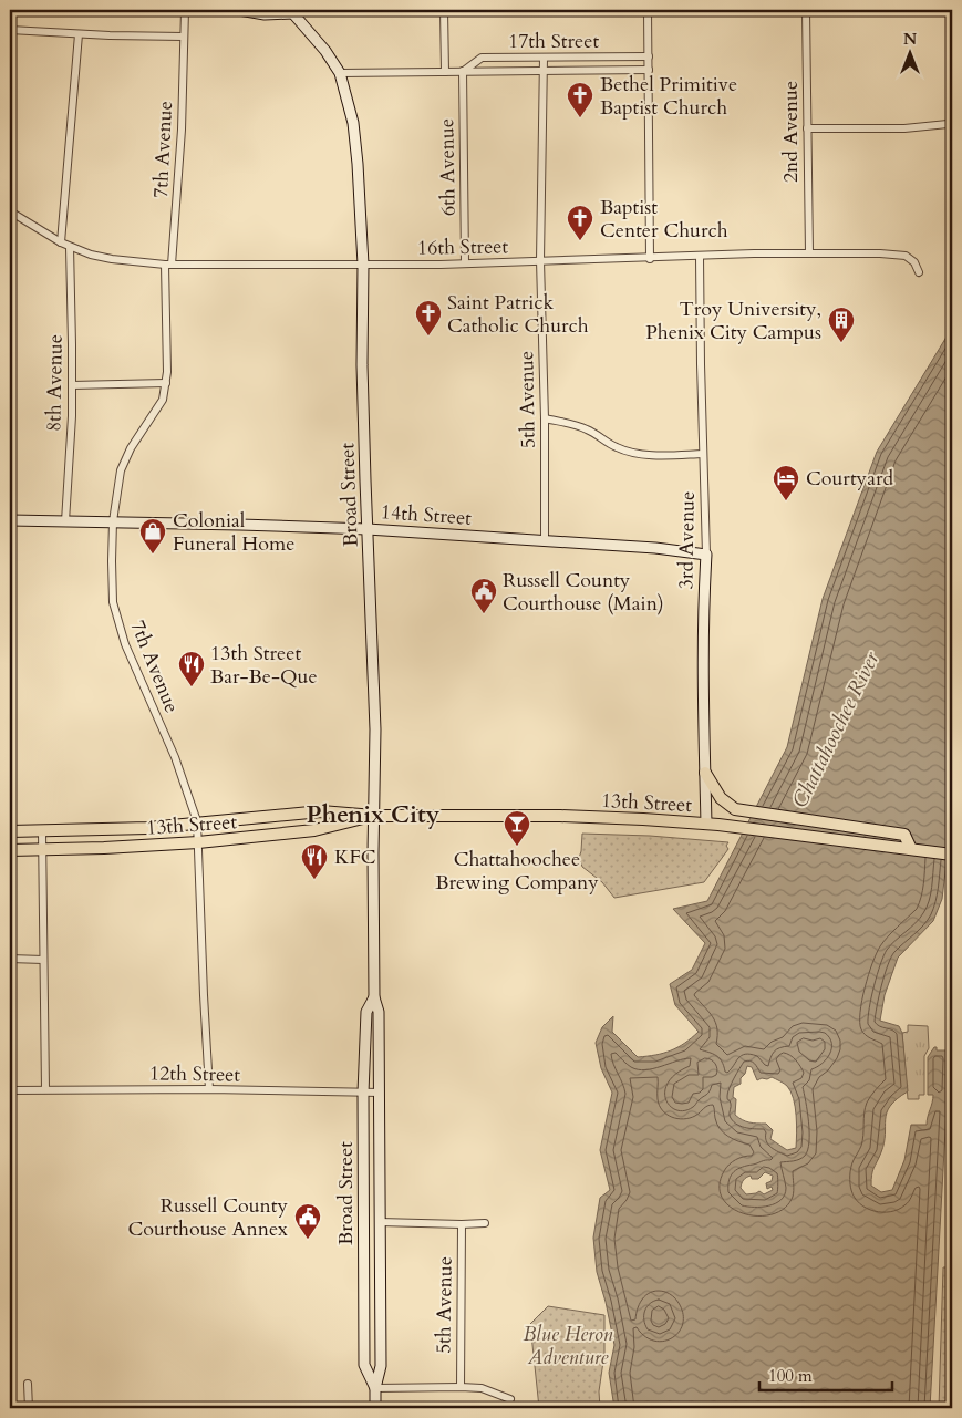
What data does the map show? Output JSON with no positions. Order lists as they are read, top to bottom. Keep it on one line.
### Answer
{"streets":{"main road":["Broad Street","14th Street","3rd Avenue","13th Street"],"street":["17th Street","2nd Avenue","7th Avenue","6th Avenue","16th Street","8th Avenue","5th Avenue","12th Street"]},"crossings":[["17th Street","6th Avenue"],["17th Street","5th Avenue"],["17th Street","Broad Street"],["2nd Avenue","16th Street"],["7th Avenue","16th Street"],["7th Avenue","14th Street"],["7th Avenue","13th Street"],["7th Avenue","12th Street"],["6th Avenue","16th Street"],["16th Street","8th Avenue"],["16th Street","5th Avenue"],["16th Street","Broad Street"],["16th Street","3rd Avenue"],["8th Avenue","14th Street"],["5th Avenue","14th Street"],["Broad Street","14th Street"],["Broad Street","13th Street"],["Broad Street","12th Street"],["14th Street","3rd Avenue"],["3rd Avenue","13th Street"]],"districts":["Phenix City"],"water":["Chattahoochee River"],"parks":["Blue Heron Adventure"],"places":{"church":["Bethel Primitive Baptist Church","Baptist Center Church","Saint Patrick Catholic Church"],"building":["Troy University, Phenix City Campus"],"hotel":["Courtyard"],"shop":["Colonial Funeral Home"],"public building":["Russell County Courthouse (Main)","Russell County Courthouse Annex"],"restaurant":["13th Street Bar-Be-Que","KFC"],"bar":["Chattahoochee Brewing Company"]},"scale_bar":"100 m","north":"top"}
